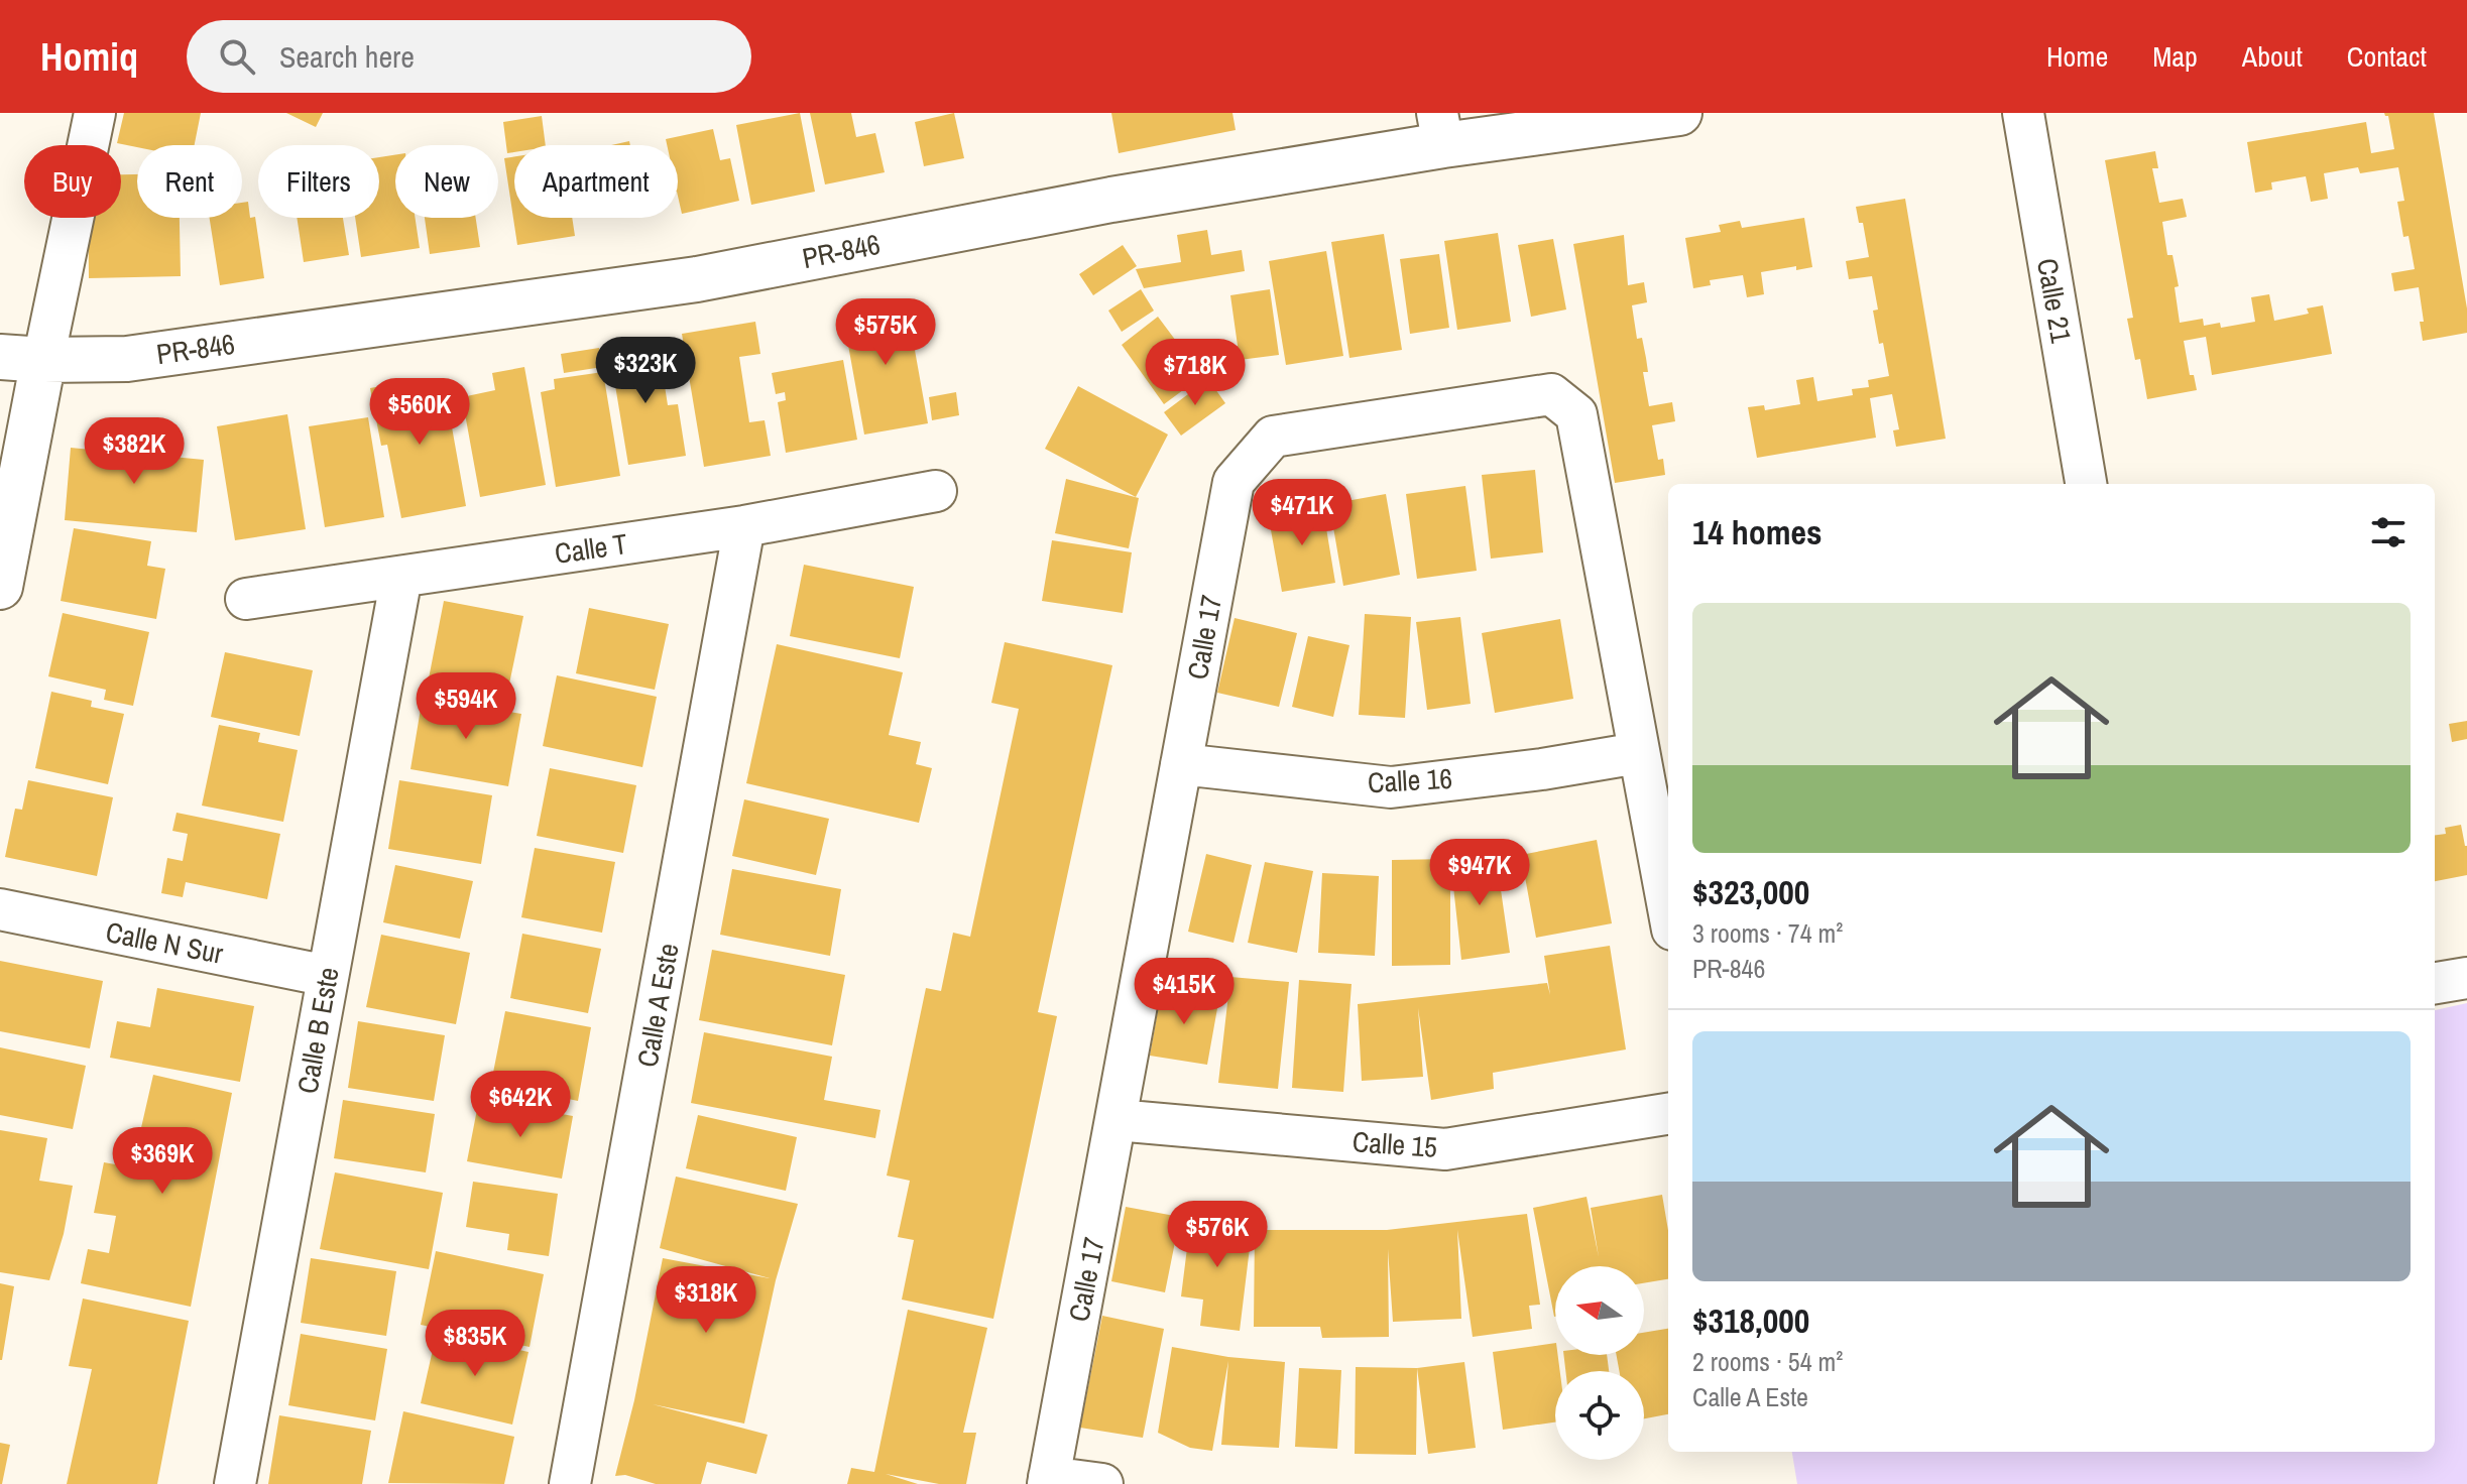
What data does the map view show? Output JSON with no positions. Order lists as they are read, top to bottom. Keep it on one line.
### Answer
{"streets":{"street":["PR-846","Calle 21","Calle T","Calle 17","Calle 16","Calle N Sur","Calle A Este","Calle B Este","Calle 15"]},"crossings":[["Calle T","Calle A Este"],["Calle T","Calle B Este"],["Calle 17","Calle 16"],["Calle 17","Calle 15"],["Calle N Sur","Calle B Este"]],"north":"left","page":{"header":"Homiq","search":"Search here","nav":["Home","Map","About","Contact"],"chip":["Buy","Rent","Filters","New","Apartment"],"price":["$575K","$323K","$718K","$560K","$382K","$471K","$594K","$947K","$415K","$642K","$369K","$576K","$318K","$835K"],"heading":"14 homes","list":[{"name":"$323,000","note":"3 rooms · 74 m² · PR-846"},{"name":"$318,000","note":"2 rooms · 54 m² · Calle A Este"}]}}
